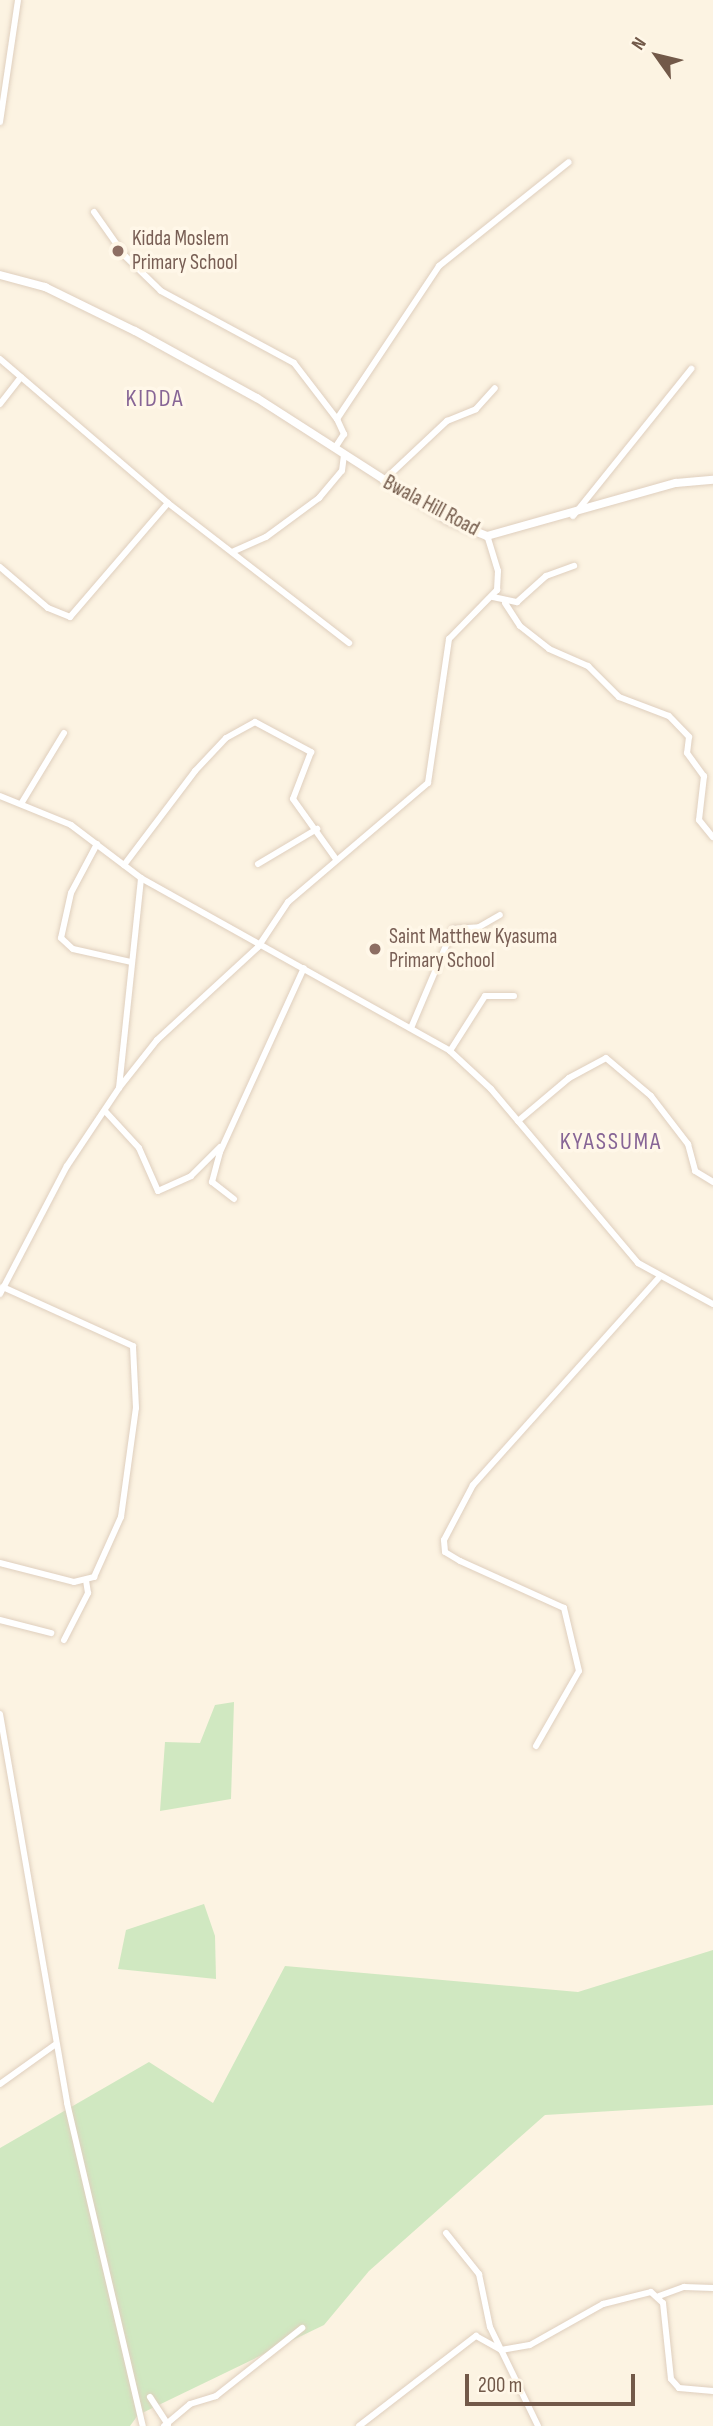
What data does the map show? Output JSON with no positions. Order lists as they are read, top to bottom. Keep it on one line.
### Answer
{"streets":{"street":["Bwala Hill Road"]},"districts":["KIDDA","KYASSUMA"],"places":["Kidda Moslem Primary School","Saint Matthew Kyasuma Primary School"],"scale_bar":"200 m","north":"top left"}
